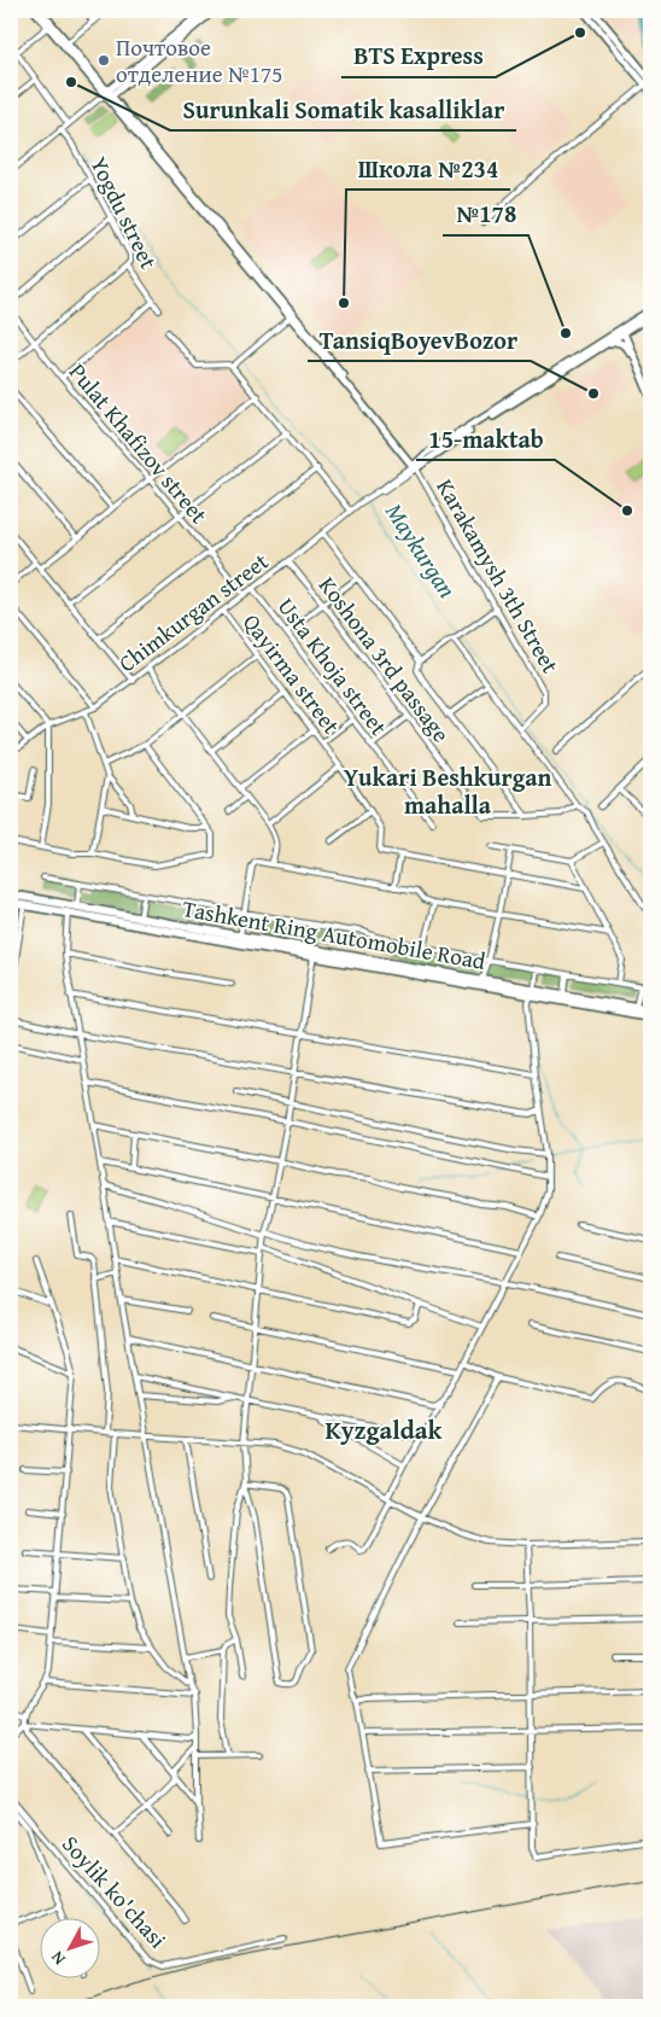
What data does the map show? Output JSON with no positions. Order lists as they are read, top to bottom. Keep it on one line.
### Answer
{"streets":{"highway":["Tashkent Ring Automobile Road"],"main road":["Karakamysh 3th Street"],"street":["Yogdu street","Pulat Khafizov street","Chimkurgan street","Koshona 3rd passage","Usta Khoja street","Qayirma street","Soylik ko'chasi"]},"crossings":[["Pulat Khafizov street","Chimkurgan street"],["Karakamysh 3th Street","Chimkurgan street"],["Chimkurgan street","Koshona 3rd passage"],["Chimkurgan street","Usta Khoja street"],["Chimkurgan street","Qayirma street"]],"districts":["Yukari Beshkurgan mahalla","Kyzgaldak"],"water":["Maykurgan"],"places":["BTS Express","Почтовое отделение №175","Surunkali Somatik kasalliklar","Школа №234","№178","TansiqBoyevBozor","15-maktab"],"north":"bottom left"}
